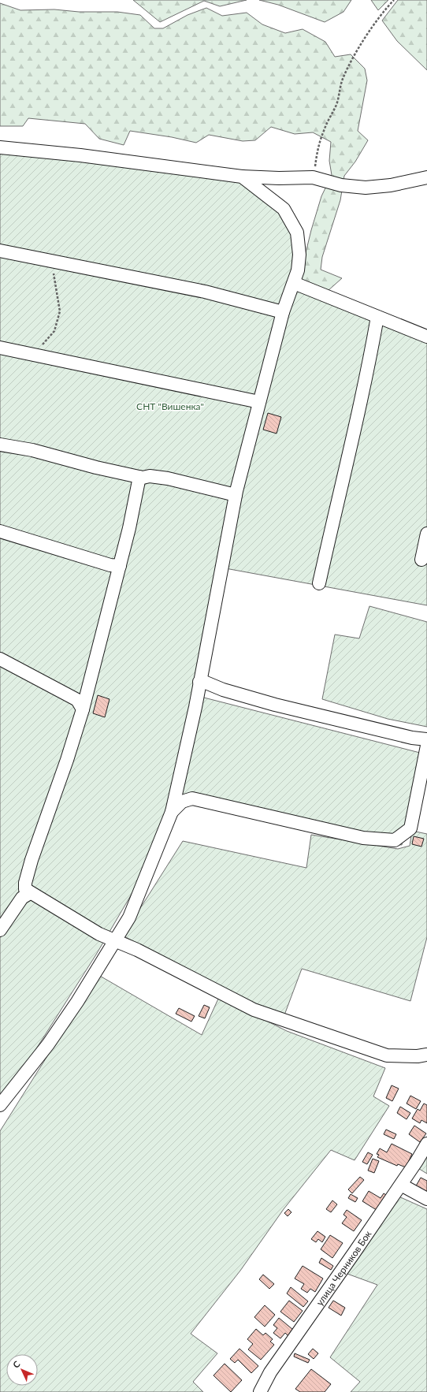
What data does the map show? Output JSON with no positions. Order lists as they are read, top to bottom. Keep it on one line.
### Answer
{"streets":{"street":["улица Черников Бок"]},"parks":["СНТ \"Вишенка\""],"north":"top left"}
